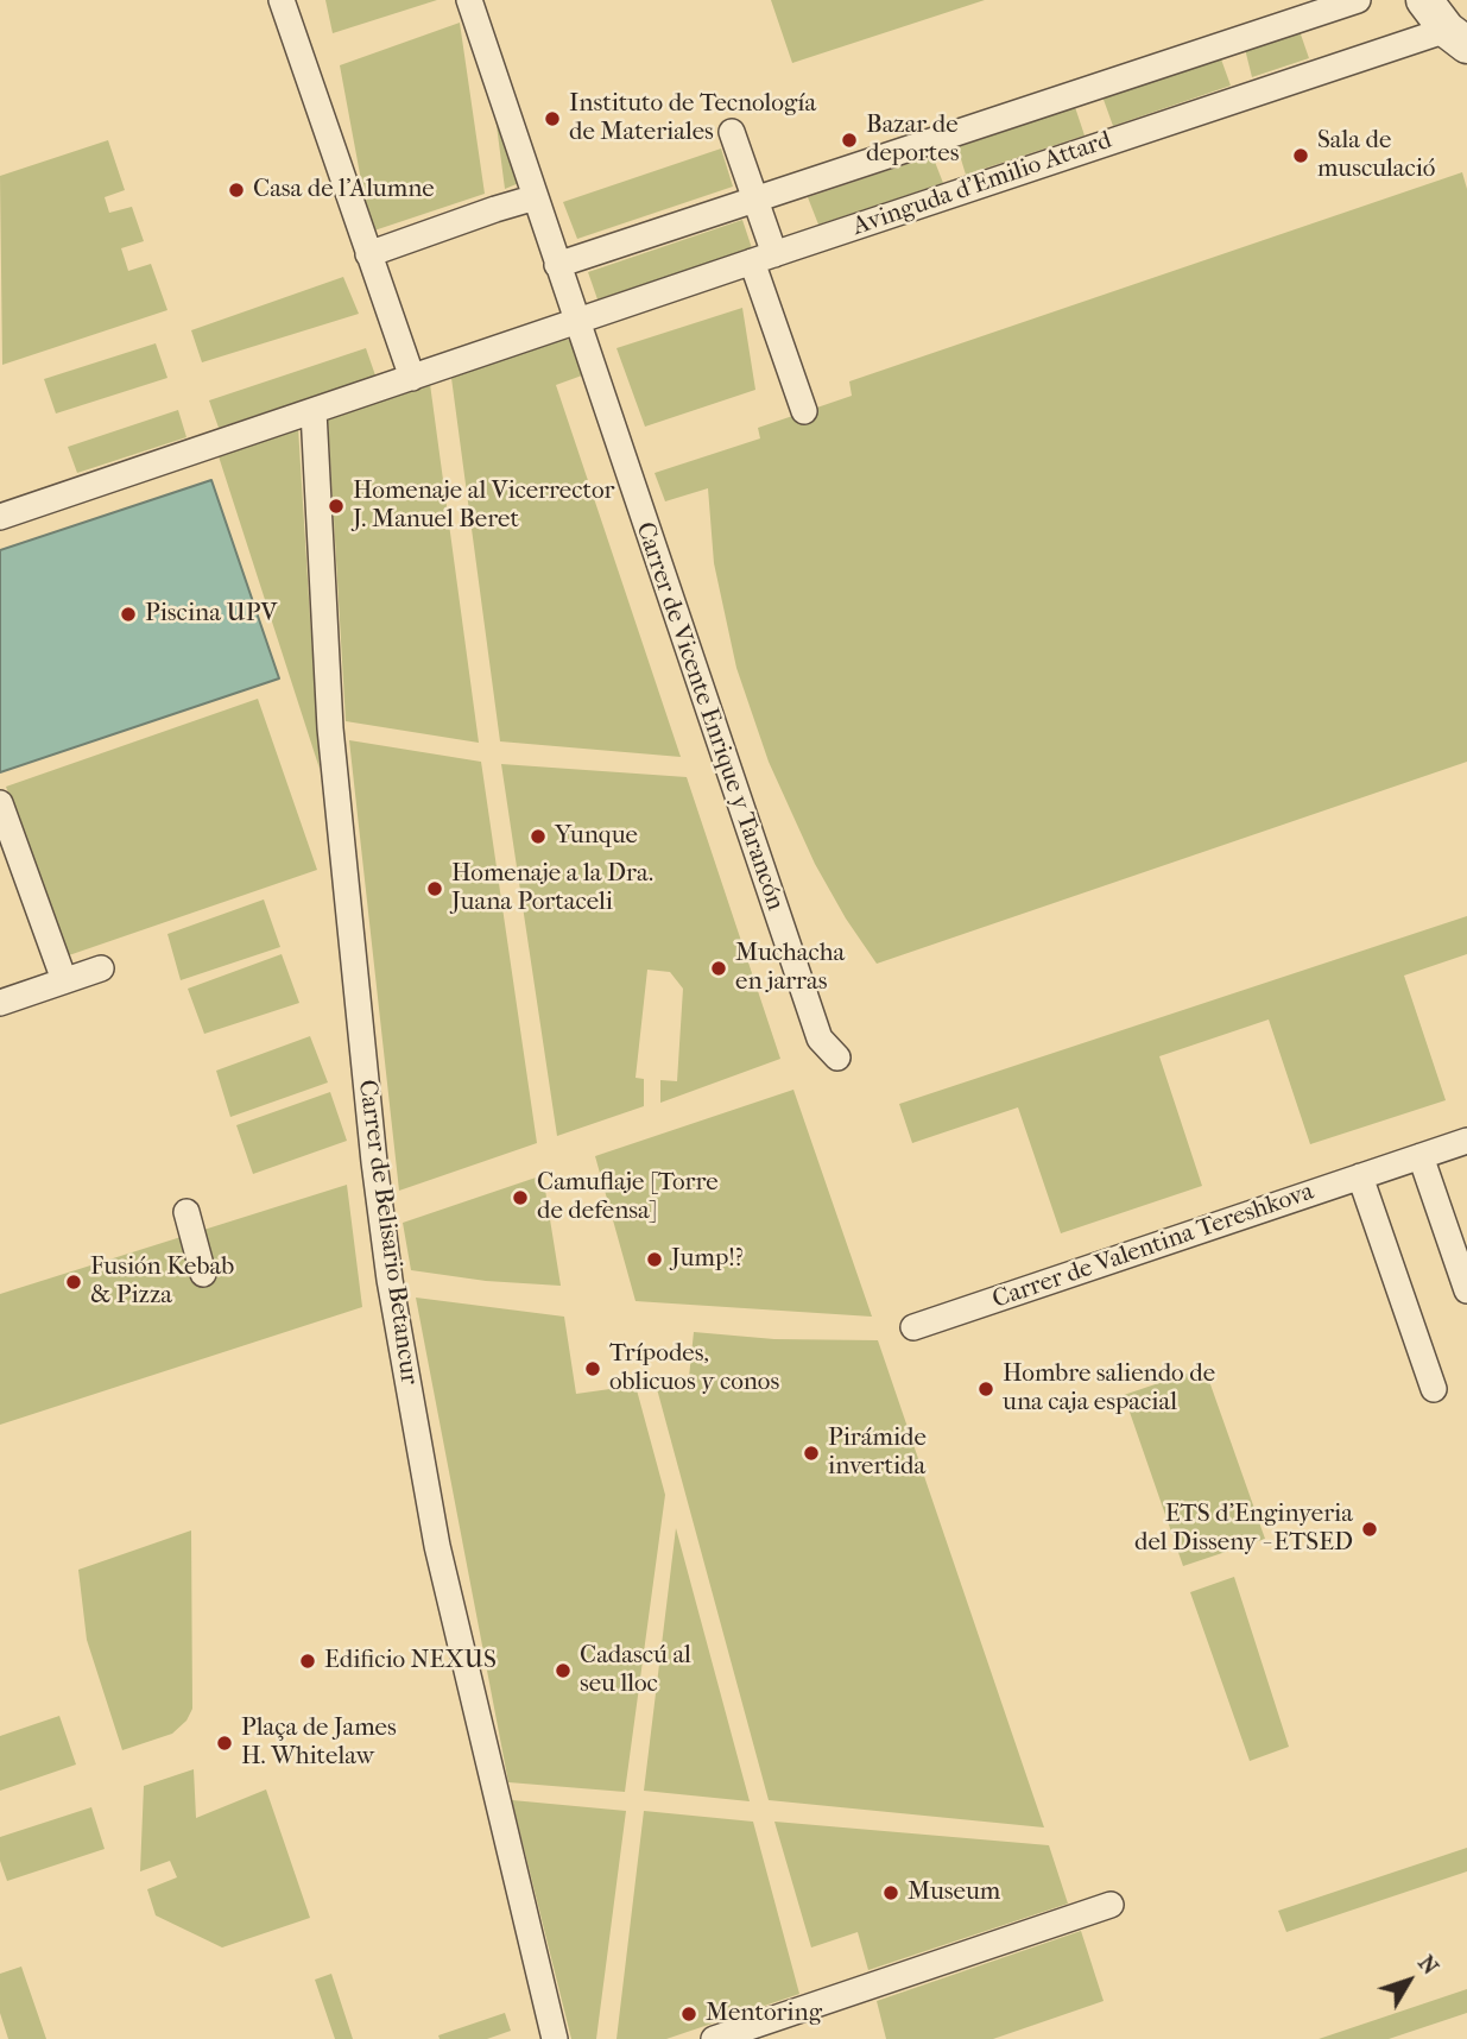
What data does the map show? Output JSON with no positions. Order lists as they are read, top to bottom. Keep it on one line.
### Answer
{"streets":{"street":["Avinguda d'Emilio Attard","Carrer de Vicente Enrique y Tarancón","Carrer de Belisario Betancur","Carrer de Valentina Tereshkova"]},"crossings":[["Avinguda d'Emilio Attard","Carrer de Vicente Enrique y Tarancón"],["Avinguda d'Emilio Attard","Carrer de Belisario Betancur"]],"places":["Instituto de Tecnología de Materiales","Bazar de deportes","Sala de musculació","Casa de l'Alumne","Homenaje al Vicerrector J. Manuel Beret","Piscina UPV","Yunque","Homenaje a la Dra. Juana Portaceli","Muchacha en jarras","Camuflaje [Torre de defensa]","Jump!?","Fusión Kebab & Pizza","Trípodes, oblicuos y conos","Hombre saliendo de una caja espacial","Pirámide invertida","ETS d'Enginyeria del Disseny - ETSED","Edificio NEXUS","Cadascú al seu lloc","Plaça de James H. Whitelaw","Museum","Mentoring"],"north":"top right"}
